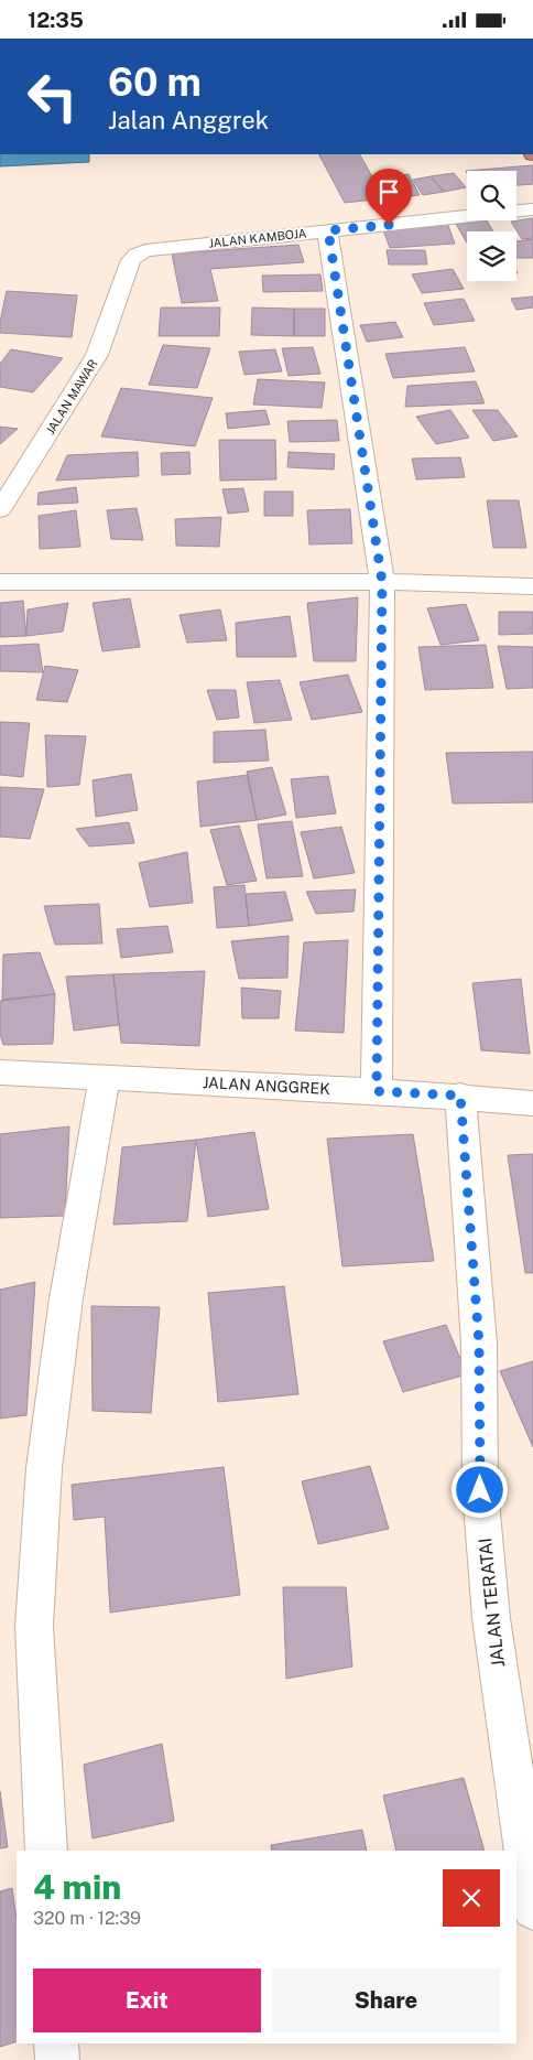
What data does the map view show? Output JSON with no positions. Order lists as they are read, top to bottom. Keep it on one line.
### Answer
{"streets":{"street":["JALAN KAMBOJA","JALAN MAWAR","JALAN ANGGREK","JALAN TERATAI"]},"crossings":[["JALAN KAMBOJA","JALAN MAWAR"],["JALAN ANGGREK","JALAN TERATAI"]],"page":{"status":"12:35","turn":["60 m","Jalan Anggrek"],"heading":["4 min","320 m · 12:39"],"buttons":["Exit","Share"]}}
